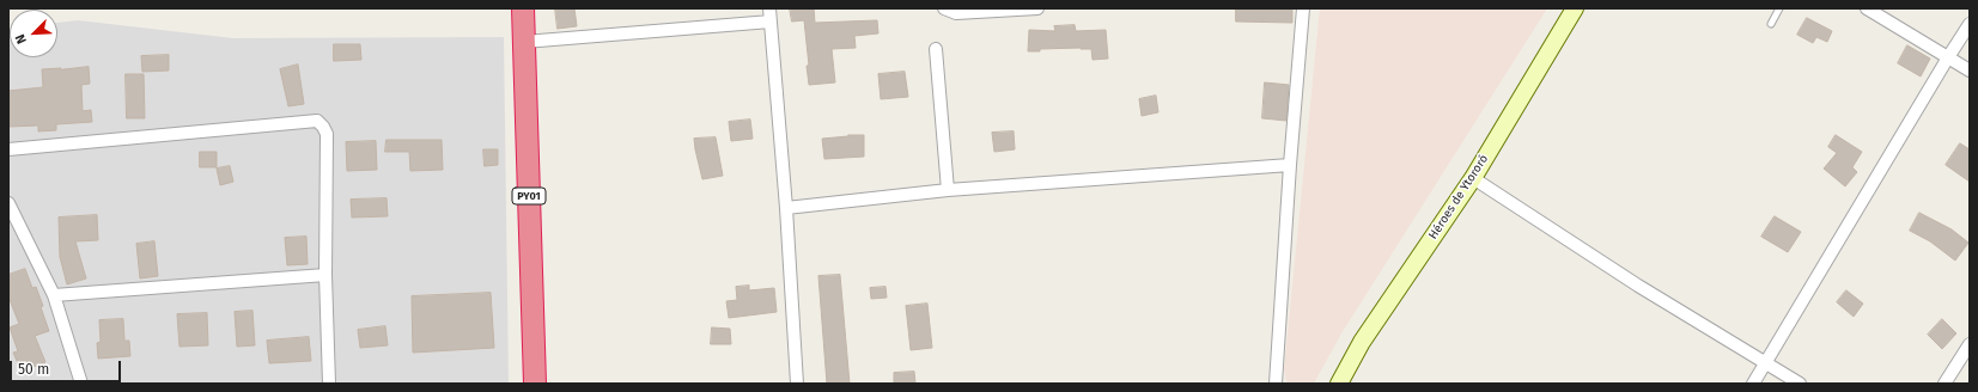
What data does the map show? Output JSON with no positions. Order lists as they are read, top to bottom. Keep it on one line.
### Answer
{"streets":{"highway":["PY01"],"main road":["Héroes de Ytororó"]},"scale_bar":"50 m","north":"bottom left"}
